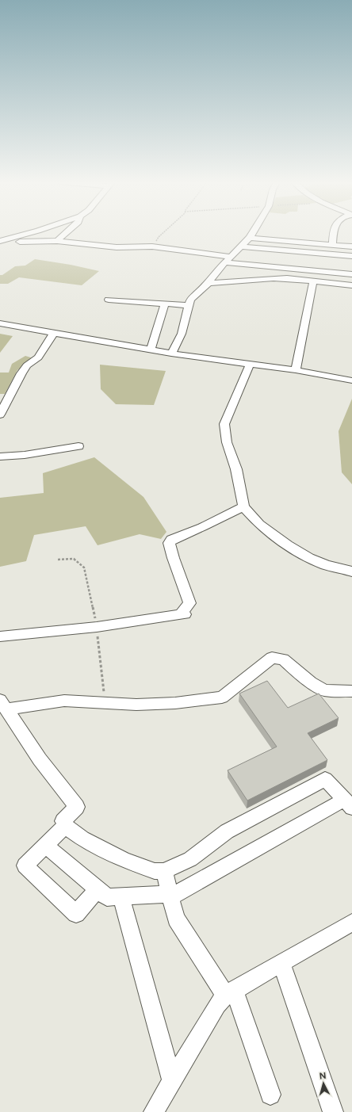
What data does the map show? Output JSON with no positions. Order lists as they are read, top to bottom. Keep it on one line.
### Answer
{"north":"top"}
